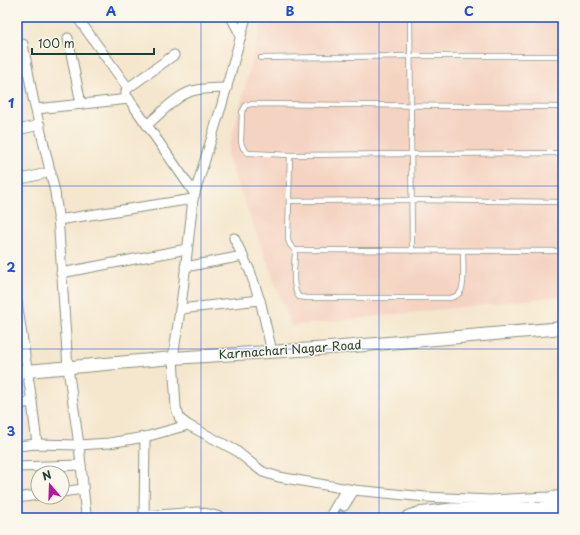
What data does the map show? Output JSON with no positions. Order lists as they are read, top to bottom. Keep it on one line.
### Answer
{"streets":{"street":["Karmachari Nagar Road"]},"scale_bar":"100 m","north":"top","grid":{"columns":["A","B","C"],"rows":["1","2","3"]}}
